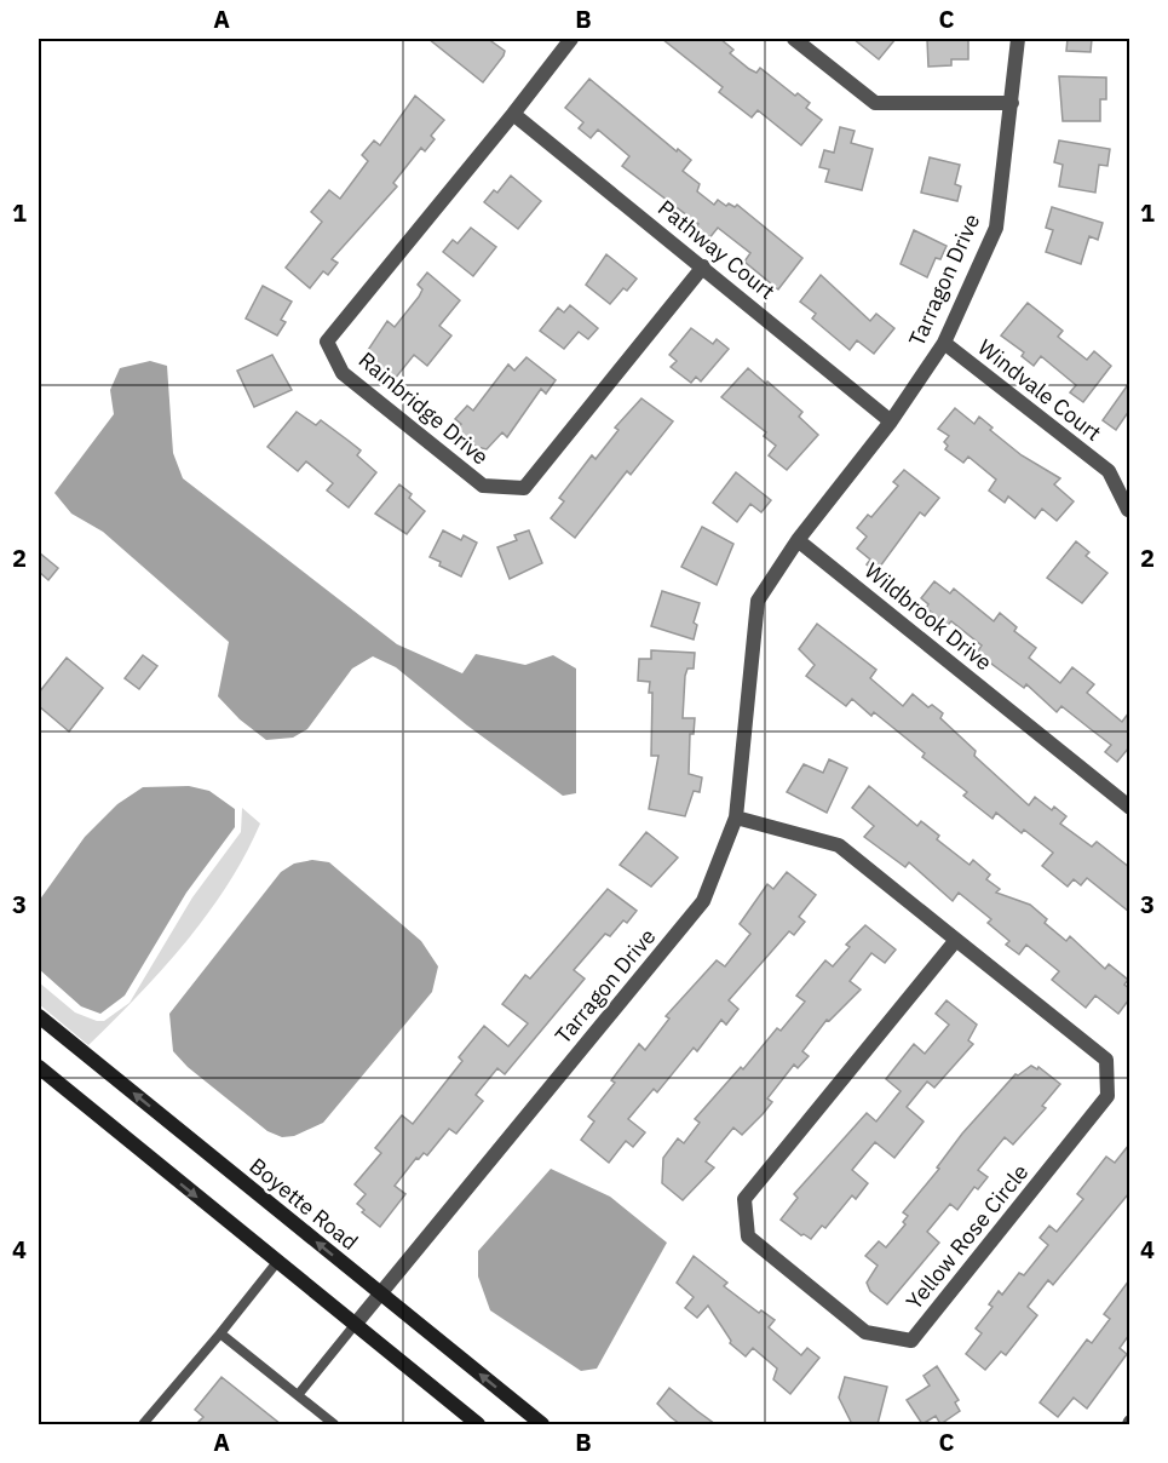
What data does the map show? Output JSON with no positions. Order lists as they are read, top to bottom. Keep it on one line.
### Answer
{"streets":{"main road":["Boyette Road"],"street":["Pathway Court","Tarragon Drive","Windvale Court","Rainbridge Drive","Wildbrook Drive","Yellow Rose Circle"]},"crossings":[["Pathway Court","Tarragon Drive"],["Pathway Court","Rainbridge Drive"],["Tarragon Drive","Windvale Court"],["Tarragon Drive","Wildbrook Drive"],["Tarragon Drive","Boyette Road"],["Tarragon Drive","Yellow Rose Circle"]],"grid":{"columns":["A","B","C"],"rows":["1","2","3","4"]}}
